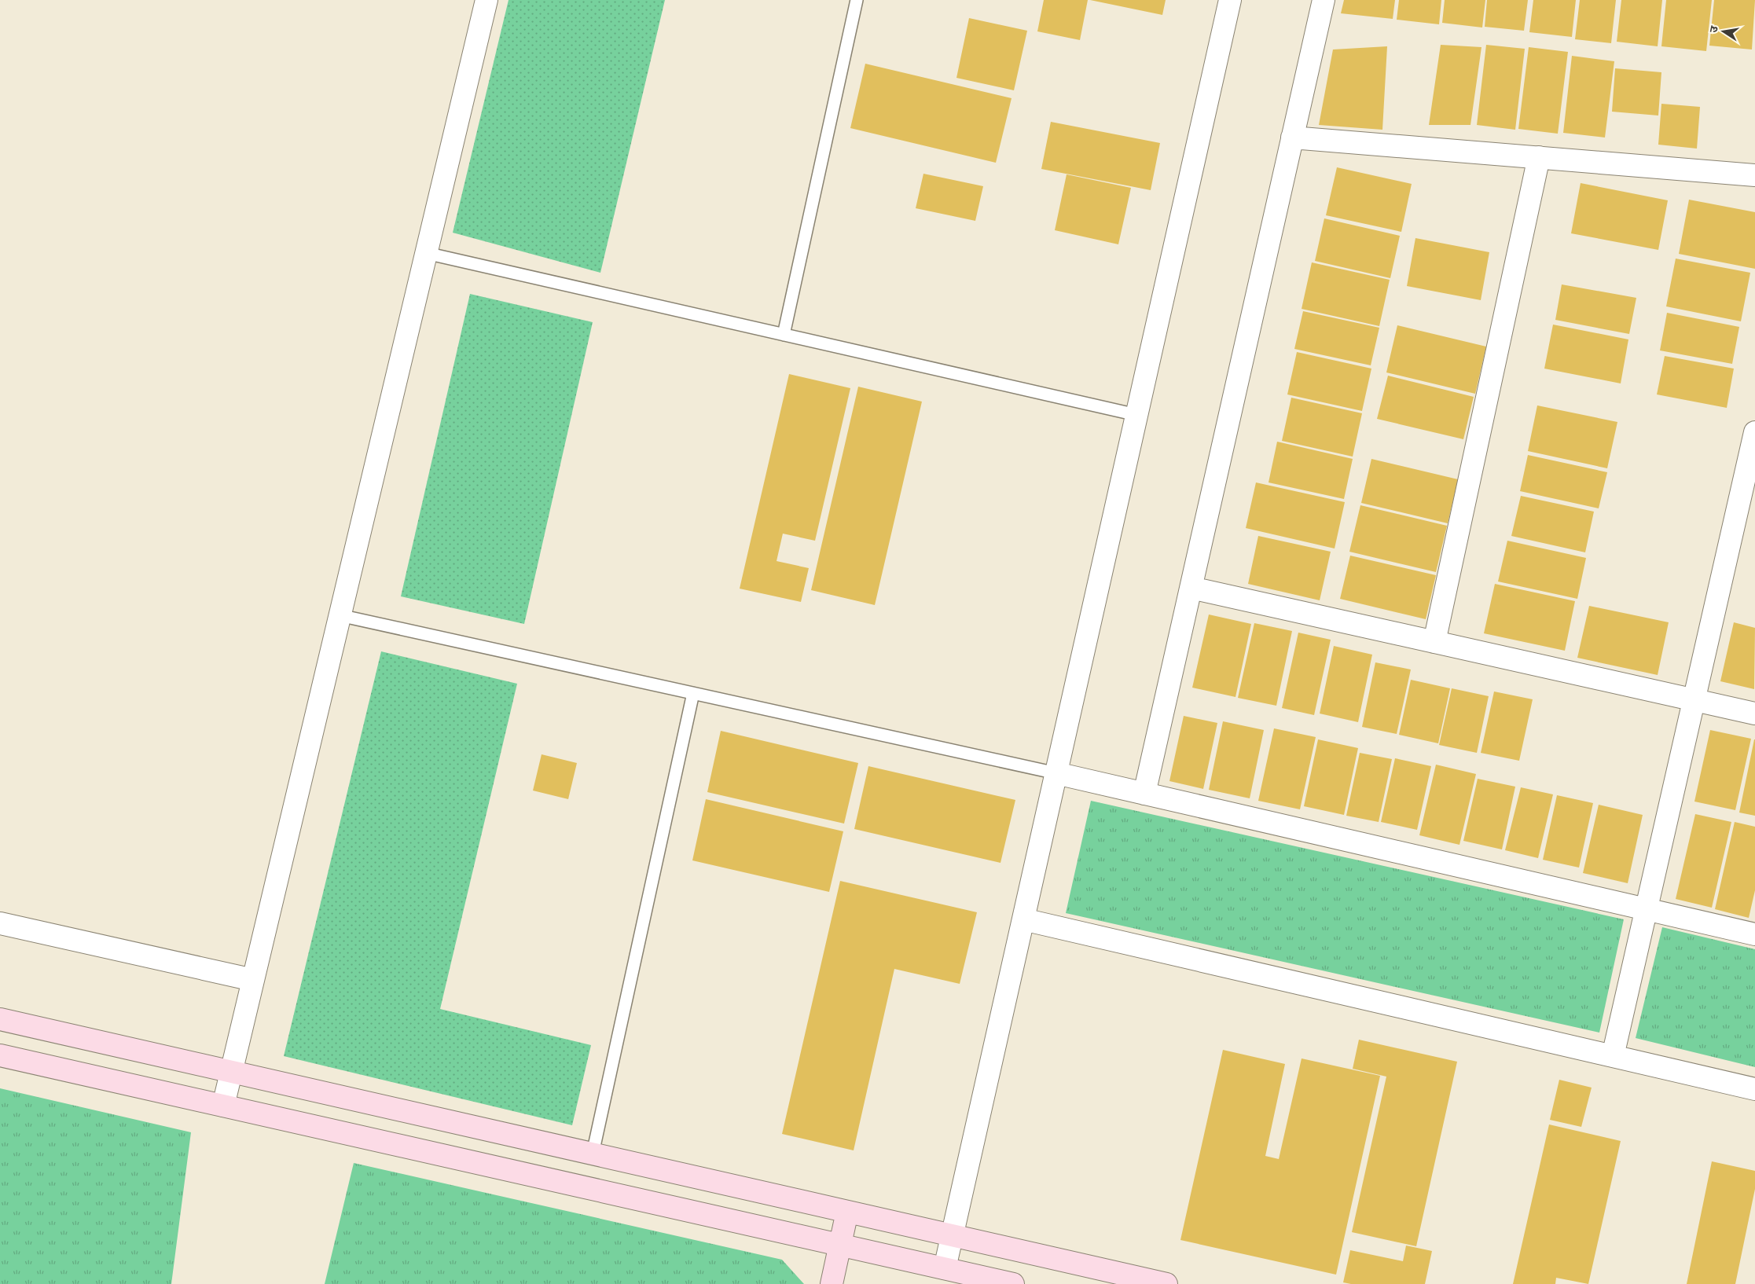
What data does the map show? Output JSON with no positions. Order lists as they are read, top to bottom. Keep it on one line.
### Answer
{"north":"left"}
